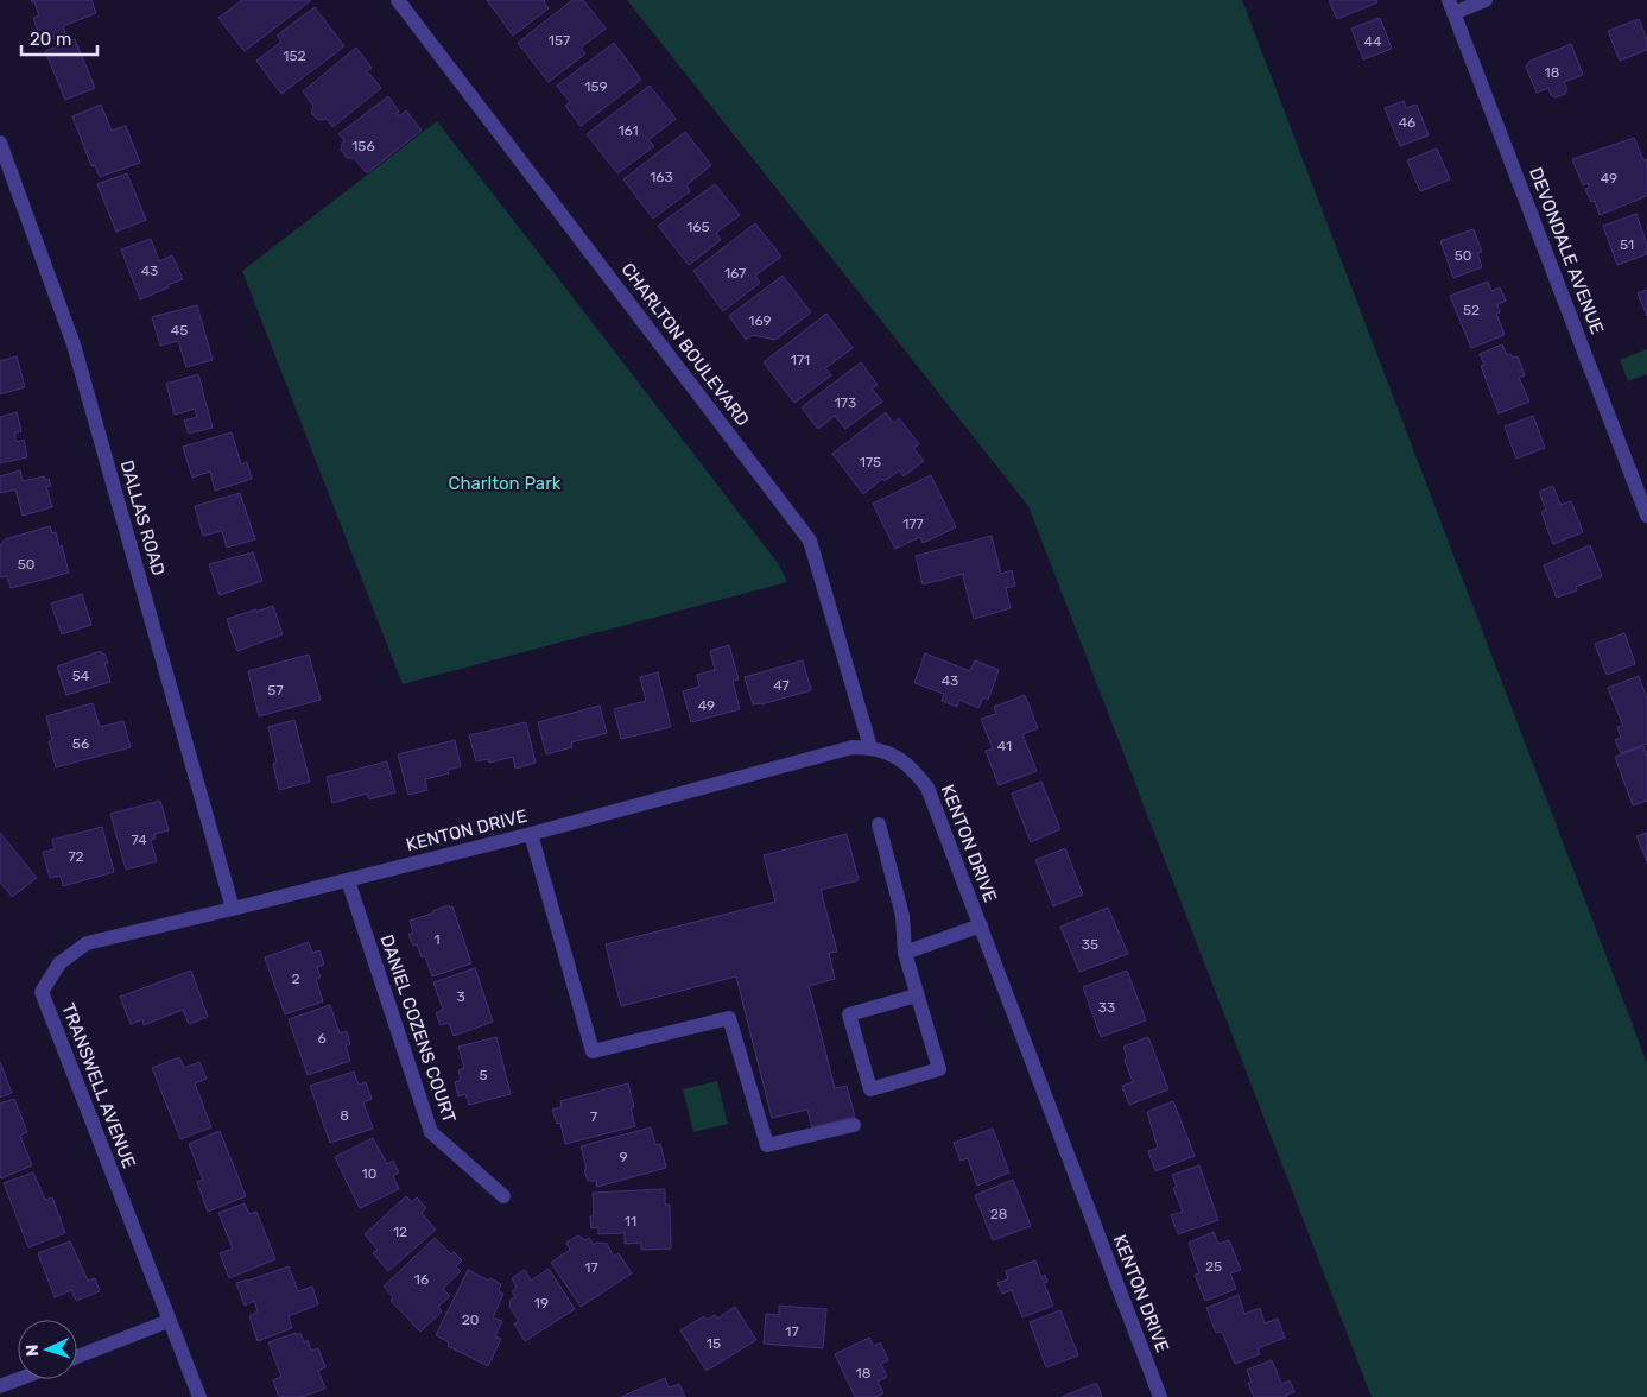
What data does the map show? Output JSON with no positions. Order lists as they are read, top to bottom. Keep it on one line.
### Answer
{"streets":{"street":["DEVONDALE AVENUE","CHARLTON BOULEVARD","DALLAS ROAD","KENTON DRIVE","DANIEL COZENS COURT","TRANSWELL AVENUE"]},"crossings":[["CHARLTON BOULEVARD","KENTON DRIVE"],["DALLAS ROAD","KENTON DRIVE"],["DALLAS ROAD","TRANSWELL AVENUE"],["KENTON DRIVE","DANIEL COZENS COURT"],["KENTON DRIVE","TRANSWELL AVENUE"]],"parks":["Charlton Park"],"house_numbers":["157","44","152","18","159","46","161","156","163","49","165","51","50","43","167","52","169","45","171","173","175","177","50","54","43","47","57","49","56","41","74","72","1","35","2","3","33","6","5","8","7","9","10","28","11","12","25","17","16","19","20","17","15","18"],"scale_bar":"20 m","north":"left"}
